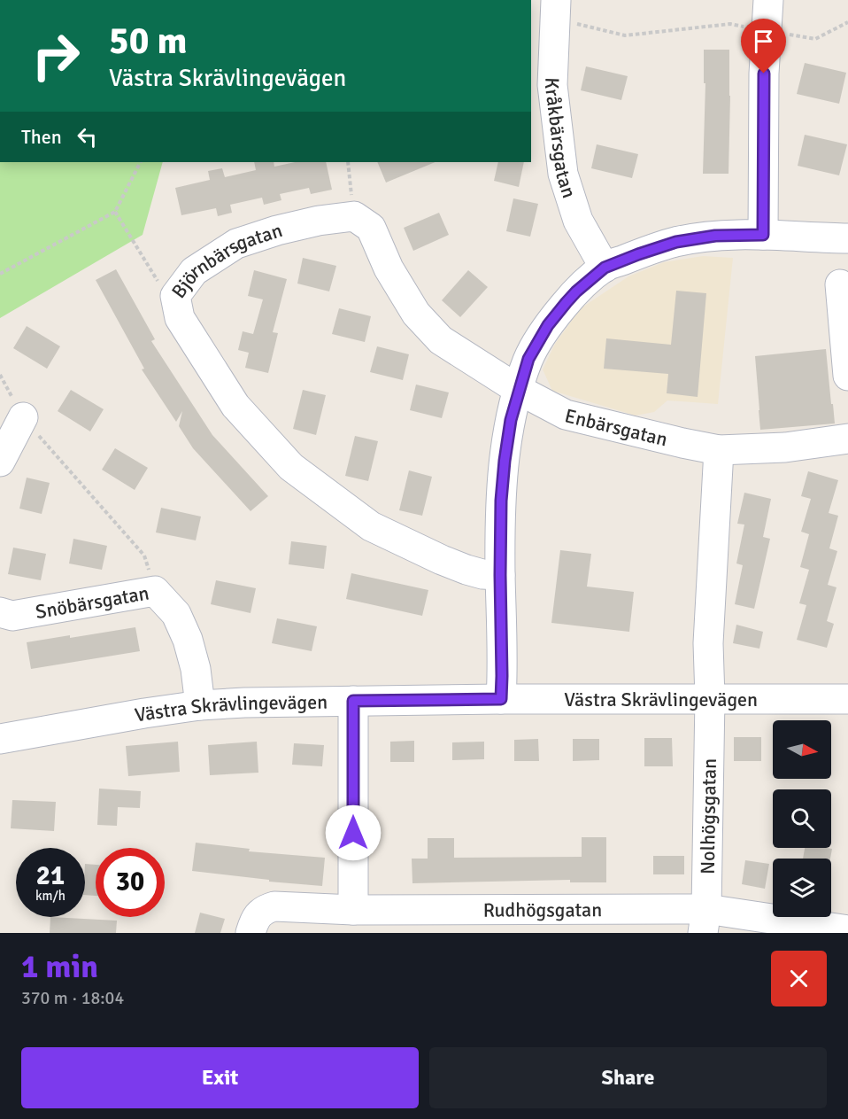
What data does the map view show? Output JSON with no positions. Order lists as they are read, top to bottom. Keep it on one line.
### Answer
{"streets":{"street":["Kråkbärsgatan","Björnbärsgatan","Enbärsgatan","Snöbärsgatan","Västra Skrävlingevägen","Nolhögsgatan","Rudhögsgatan"]},"crossings":[["Enbärsgatan","Nolhögsgatan"],["Snöbärsgatan","Västra Skrävlingevägen"],["Västra Skrävlingevägen","Nolhögsgatan"],["Nolhögsgatan","Rudhögsgatan"]],"north":"right","page":{"turn":["50 m","Västra Skrävlingevägen"],"then":"Then","speed":"21 km/h","limit":"30","heading":["1 min","370 m · 18:04"],"buttons":["Exit","Share"]}}
